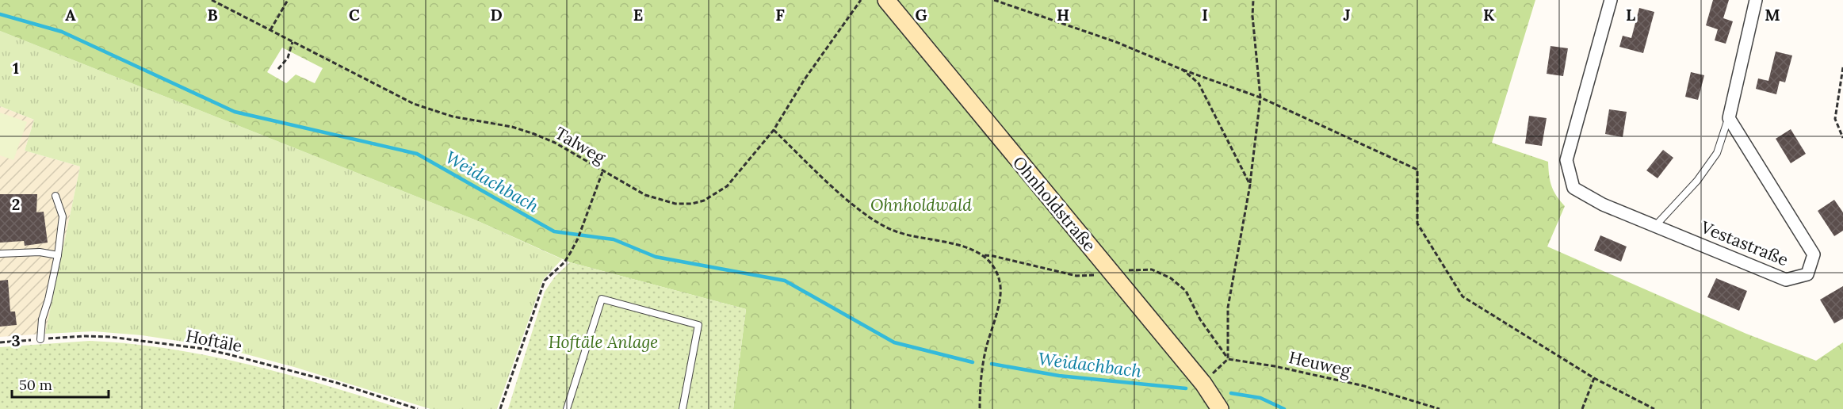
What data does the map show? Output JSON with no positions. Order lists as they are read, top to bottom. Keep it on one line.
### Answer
{"streets":{"main road":["Ohnholdstraße"],"street":["Vestastraße"],"path":["Talweg","Hoftäle","Heuweg"]},"water":["Weidachbach"],"parks":["Ohnholdwald","Hoftäle Anlage"],"scale_bar":"50 m","grid":{"columns":["A","B","C","D","E","F","G","H","I","J","K","L","M"],"rows":["1","2","3"]}}
